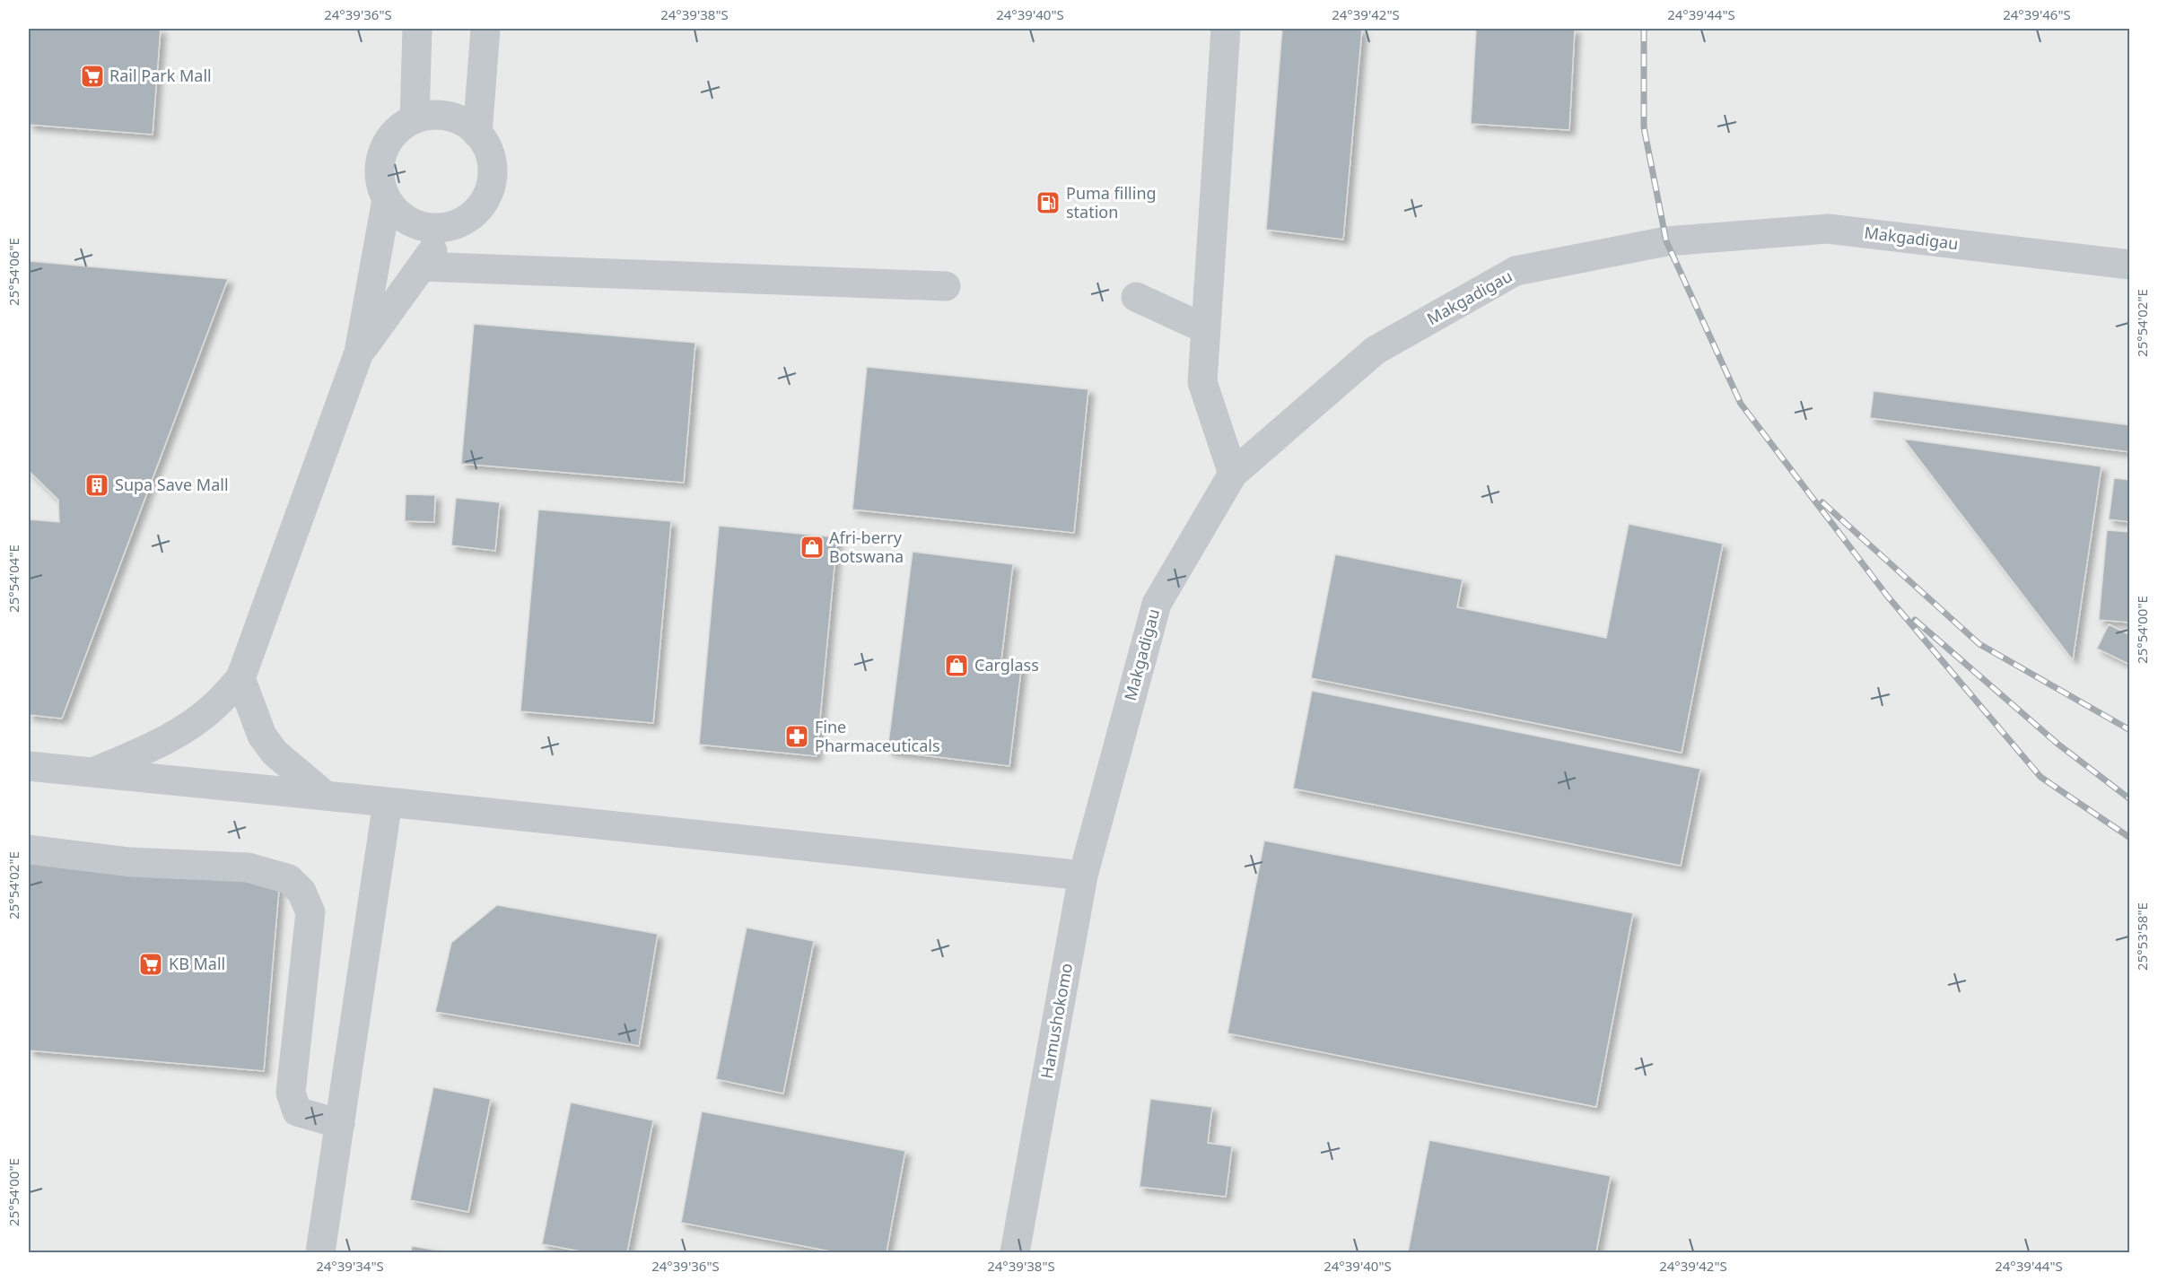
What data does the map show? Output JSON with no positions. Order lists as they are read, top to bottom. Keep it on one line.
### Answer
{"streets":{"street":["Makgadigau","Hamushokomo"]},"crossings":[["Makgadigau","Hamushokomo"]],"places":{"supermarket":["Rail Park Mall","KB Mall"],"fuel station":["Puma filling station"],"building":["Supa Save Mall"],"shop":["Afri-berry Botswana","Carglass"],"pharmacy":["Fine Pharmaceuticals"]},"coordinates":["24°39'36\"S","24°39'38\"S","24°39'40\"S","24°39'42\"S","24°39'44\"S","24°39'46\"S","25°54'06\"E","25°54'02\"E","25°54'04\"E","25°54'00\"E","25°53'58\"E","24°39'34\"S"]}
